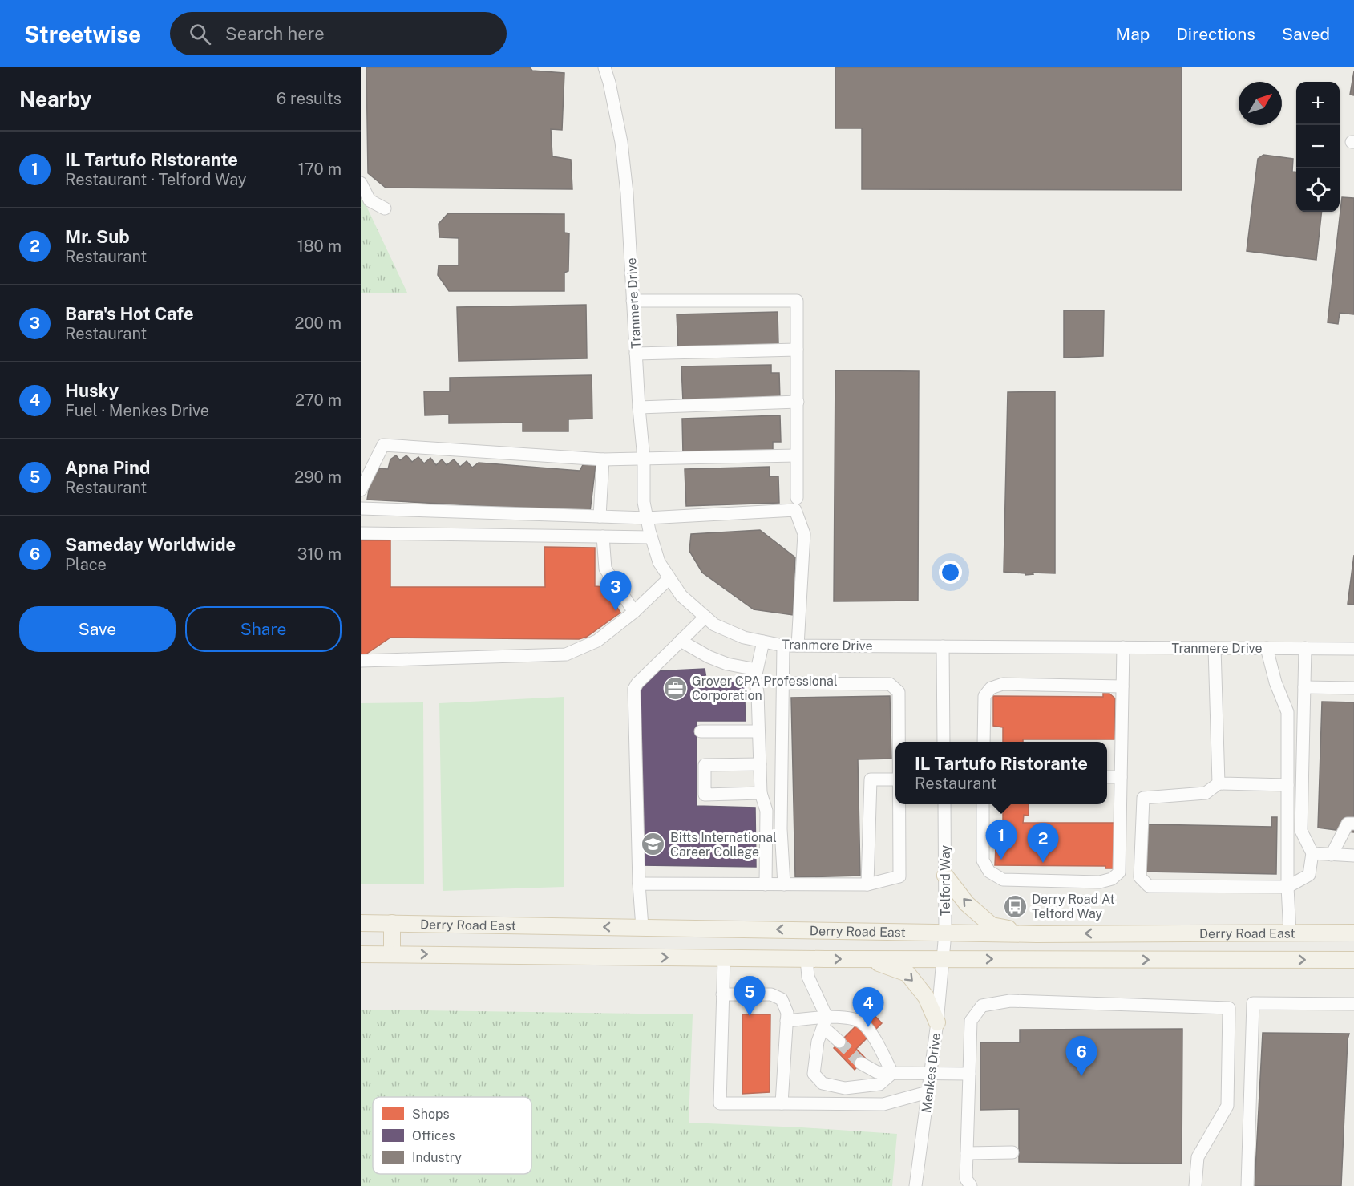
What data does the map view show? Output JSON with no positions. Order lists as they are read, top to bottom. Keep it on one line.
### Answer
{"streets":{"main road":["Derry Road East"],"street":["Tranmere Drive","Telford Way","Menkes Drive"]},"crossings":[["Telford Way","Derry Road East"],["Telford Way","Menkes Drive"],["Derry Road East","Menkes Drive"]],"places":{"office":["Grover CPA Professional Corporation"],"school or university":["Bitts International Career College"],"bus stop":["Derry Road At Telford Way"]},"legend":["Shops","Offices","Industry"],"north":"top right","page":{"header":"Streetwise","search":"Search here","nav":["Map","Directions","Saved"],"heading":["Nearby","6 results"],"map_buttons":["+","−"],"list":[{"mark":"1","name":"IL Tartufo Ristorante","note":"Restaurant · Telford Way","value":"170 m"},{"mark":"2","name":"Mr. Sub","note":"Restaurant","value":"180 m"},{"mark":"3","name":"Bara's Hot Cafe","note":"Restaurant","value":"200 m"},{"mark":"4","name":"Husky","note":"Fuel · Menkes Drive","value":"270 m"},{"mark":"5","name":"Apna Pind","note":"Restaurant","value":"290 m"},{"mark":"6","name":"Sameday Worldwide","note":"Place","value":"310 m"}],"pins":["3","1","2","5","4","6"],"buttons":["Save","Share"],"popup":["IL Tartufo Ristorante","Restaurant"]}}
